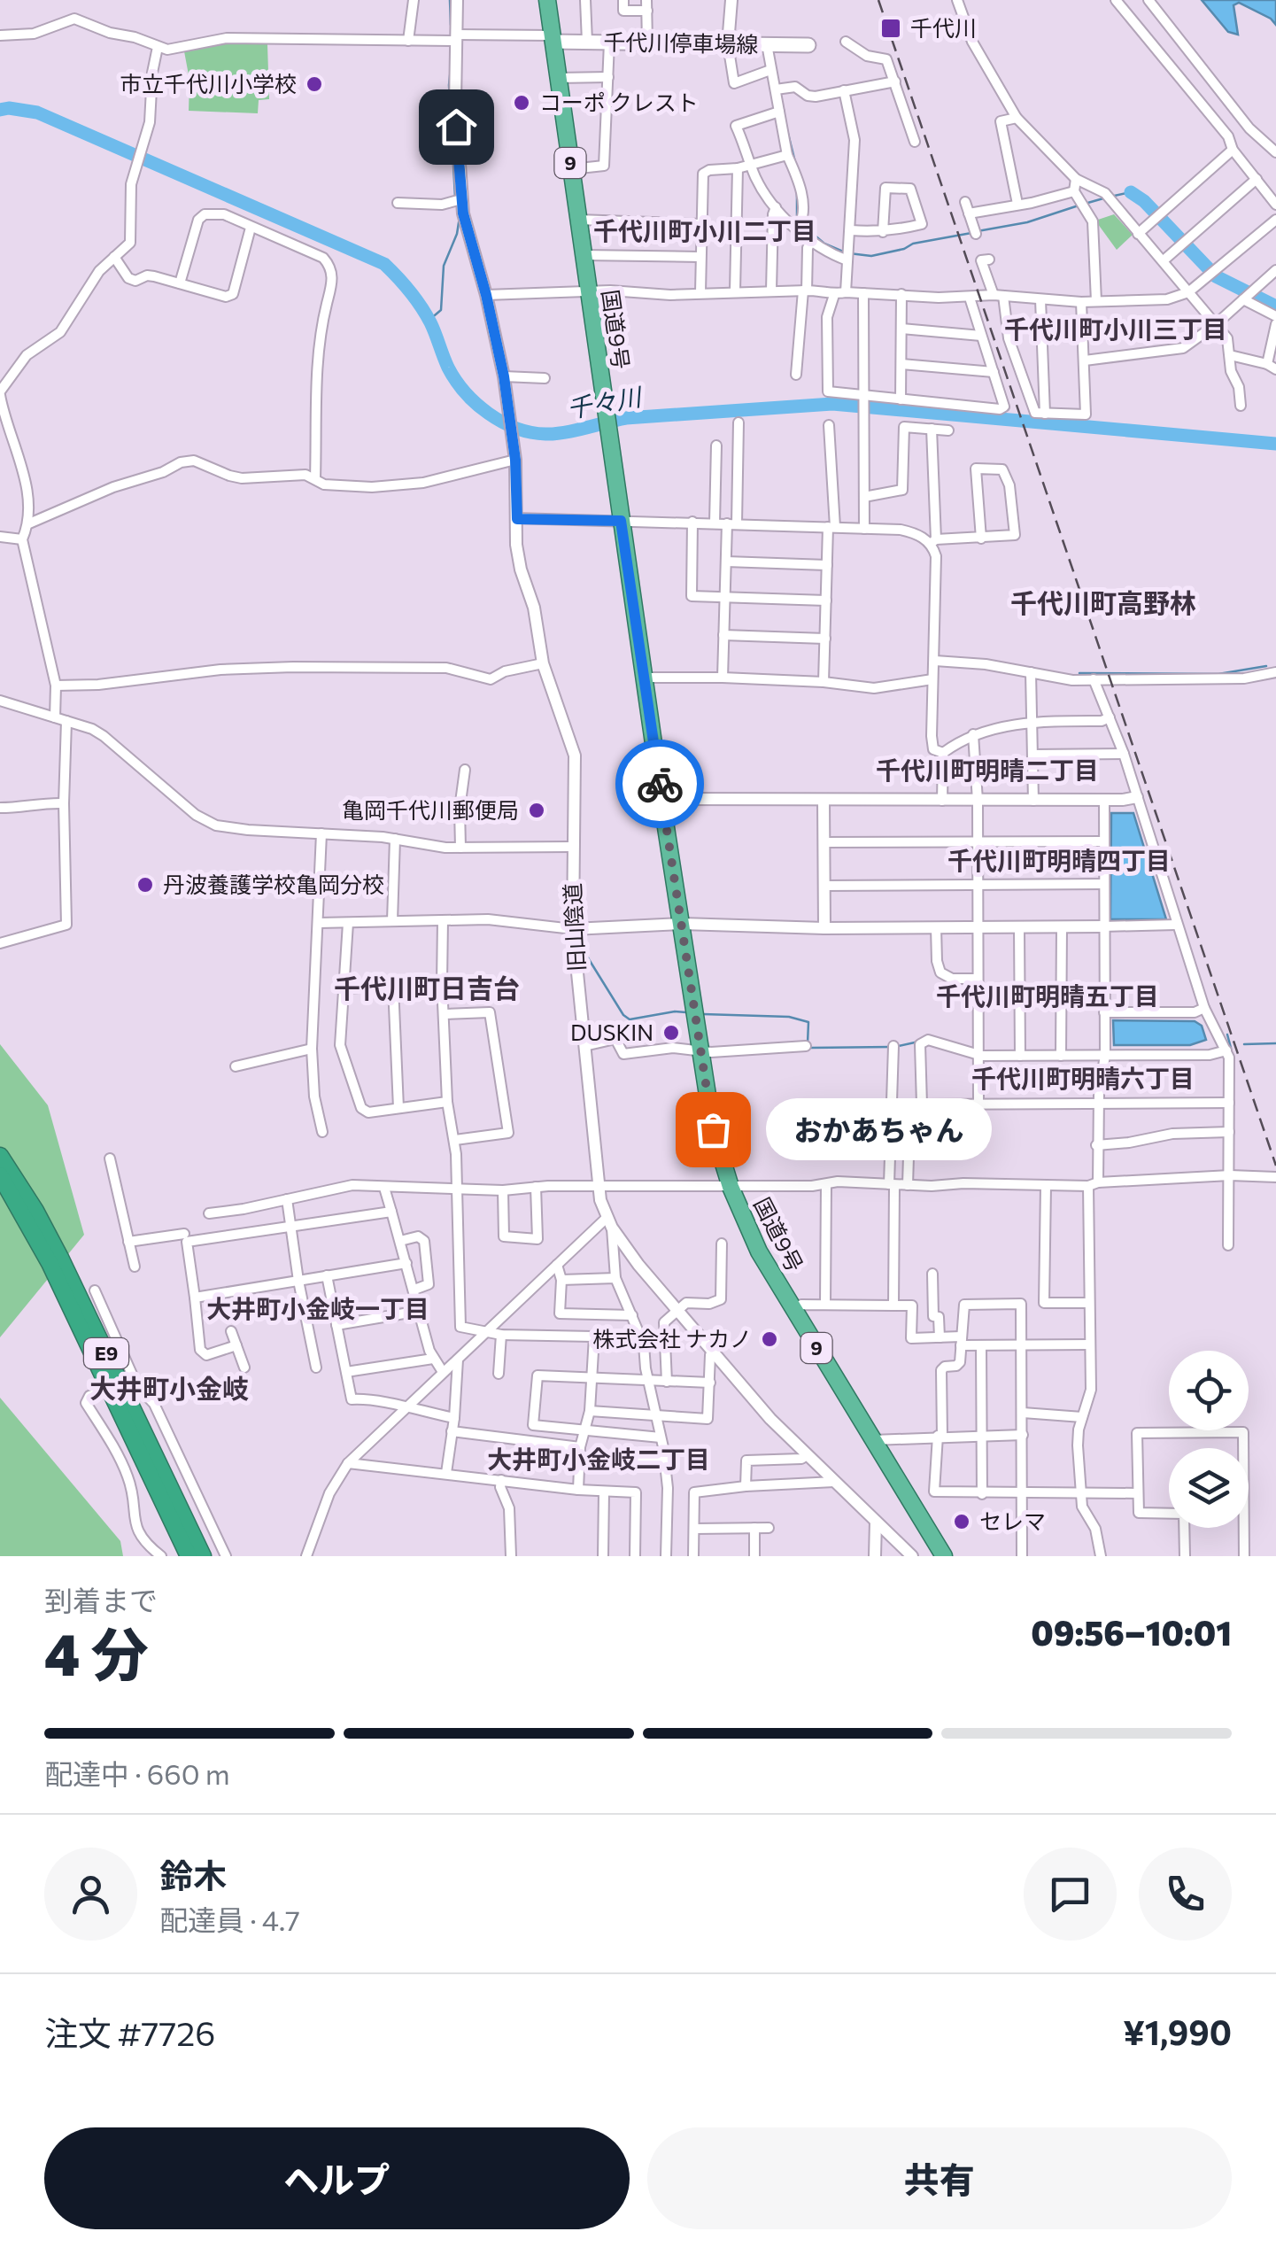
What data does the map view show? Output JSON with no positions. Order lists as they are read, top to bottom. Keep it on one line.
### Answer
{"streets":{"highway":["9","国道9号","E9"],"main road":["千代川停車場線"],"street":["旧山陰道"]},"crossings":[["千代川停車場線","国道9号"]],"districts":["千代川町小川二丁目","千代川町小川三丁目","千代川町高野林","千代川町明晴二丁目","千代川町明晴四丁目","千代川町日吉台","千代川町明晴五丁目","千代川町明晴六丁目","大井町小金岐一丁目","大井町小金岐","大井町小金岐二丁目"],"water":["千々川"],"places":{"transit":["千代川"],"other":["市立千代川小学校","コーポ クレスト","亀岡千代川郵便局","丹波養護学校亀岡分校","DUSKIN","おかあちゃん","株式会社 ナカノ","セレマ"]},"page":{"bubble":"おかあちゃん","heading":["4 分","到着まで","09:56–10:01"],"panel":["鈴木","配達員 · 4.7","注文 #7726","¥1,990"],"bar":"配達中 · 660 m","buttons":["ヘルプ","共有"]}}
